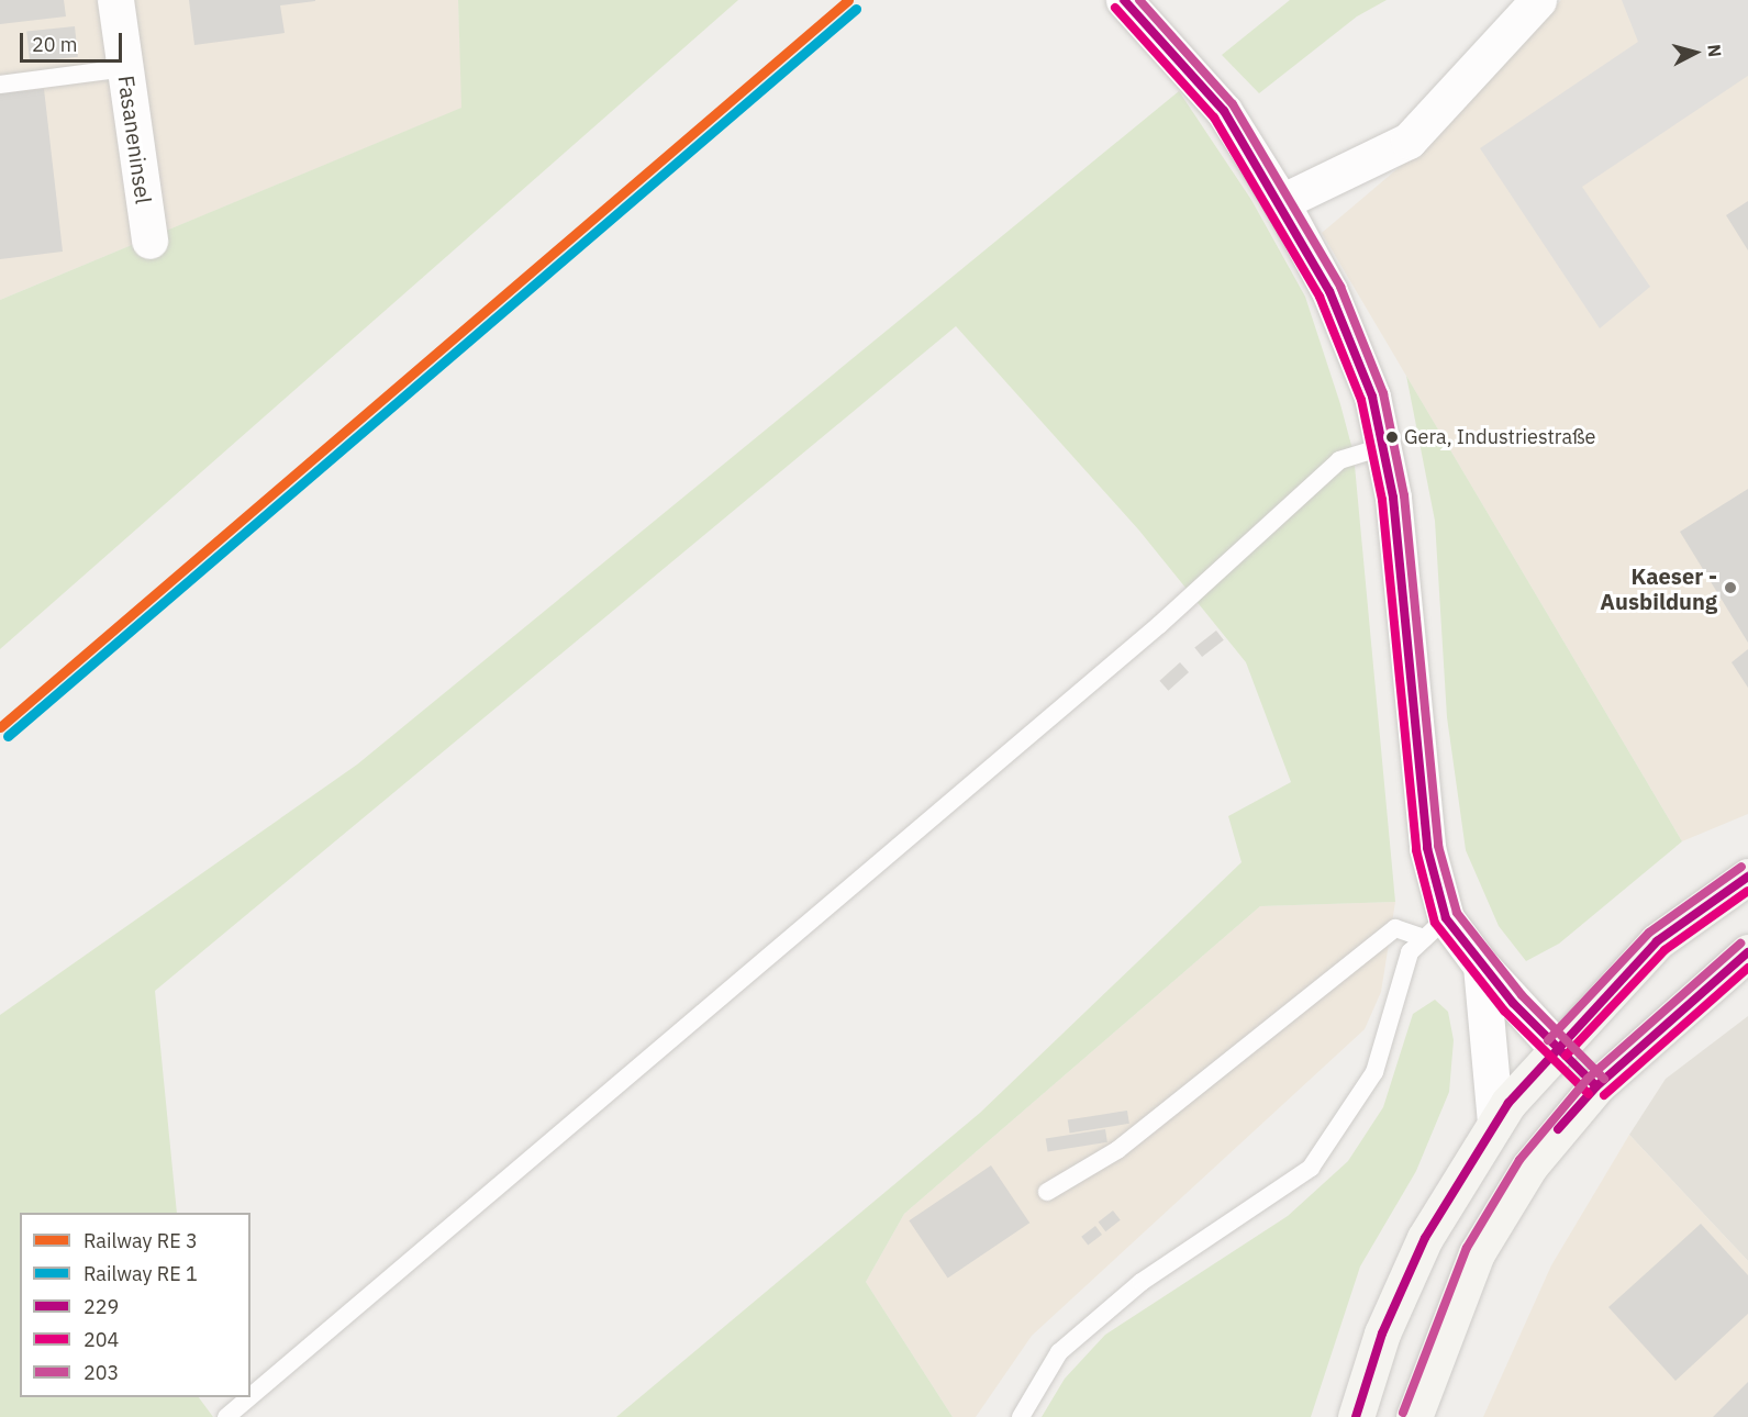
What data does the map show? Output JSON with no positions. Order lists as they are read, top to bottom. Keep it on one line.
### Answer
{"streets":{"street":["Fasaneninsel"]},"places":["Gera, Industriestraße","Kaeser - Ausbildung"],"lines":["transit line 229","transit line 203","transit line 204"],"legend":["Railway RE 3","Railway RE 1","229","204","203"],"scale_bar":"20 m","north":"right"}
